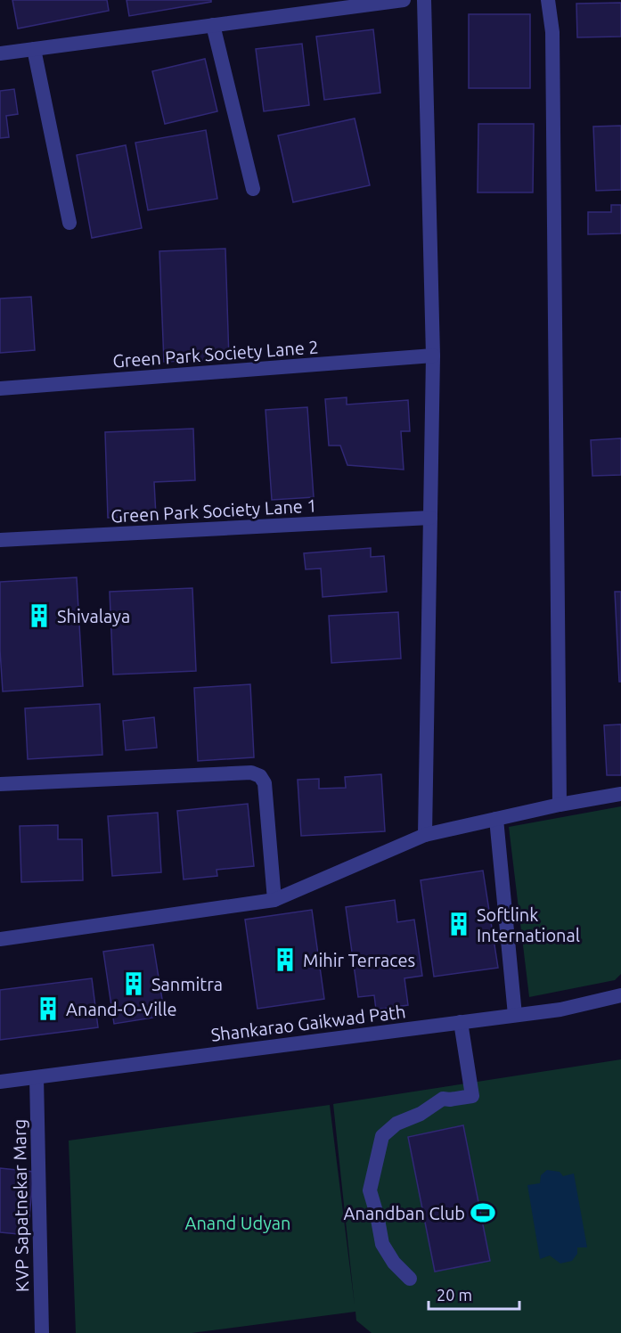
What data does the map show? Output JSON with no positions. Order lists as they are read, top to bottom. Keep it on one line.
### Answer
{"streets":{"street":["Green Park Society Lane 2","Green Park Society Lane 1","Shankarao Gaikwad Path","KVP Sapatnekar Marg"]},"crossings":[["Shankarao Gaikwad Path","KVP Sapatnekar Marg"]],"parks":["Anand Udyan"],"places":{"building":["Shivalaya","Softlink International","Mihir Terraces","Sanmitra","Anand-O-Ville"],"sports":["Anandban Club"]},"scale_bar":"20 m"}
